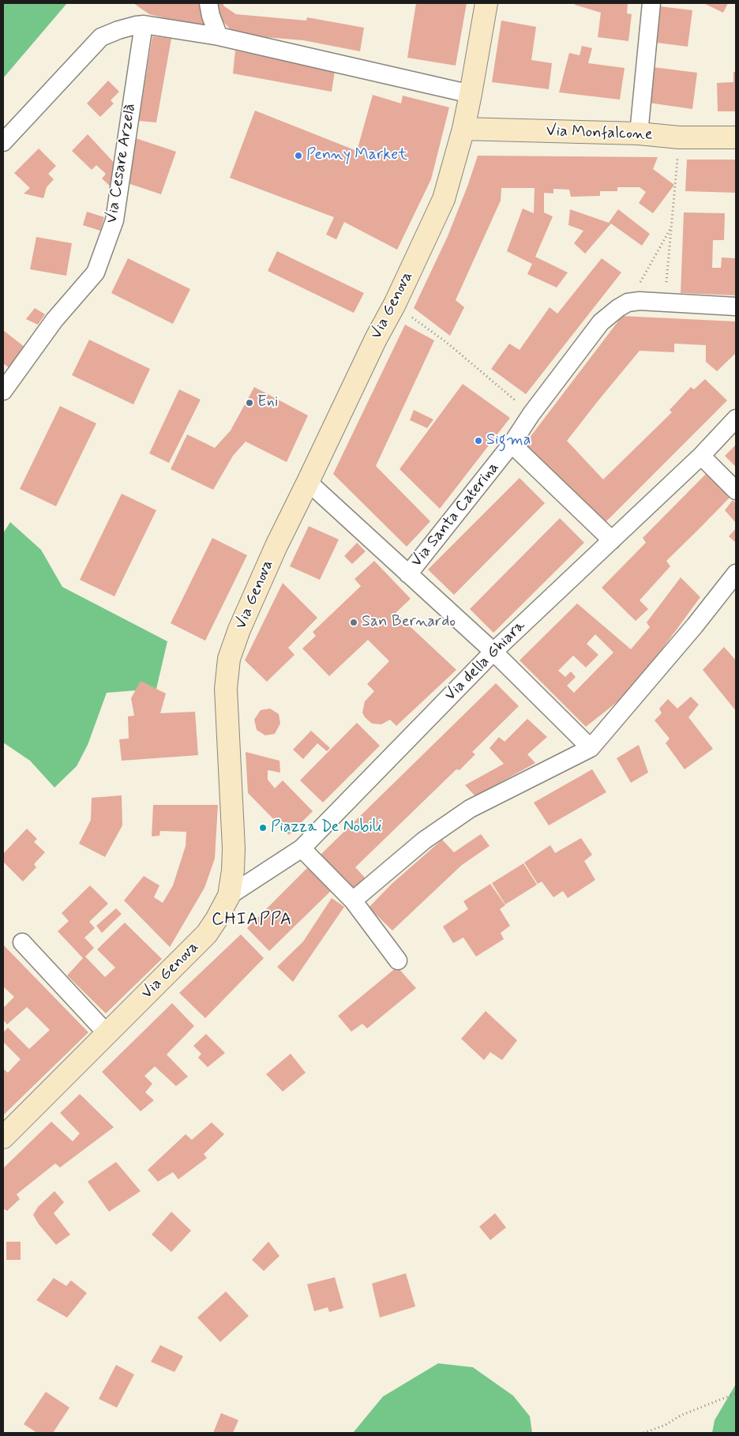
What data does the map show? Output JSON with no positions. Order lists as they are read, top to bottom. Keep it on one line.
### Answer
{"streets":{"main road":["Via Monfalcone","Via Genova"],"street":["Via Cesare Arzelà","Via Santa Caterina","Via della Ghiara"]},"crossings":[["Via Monfalcone","Via Genova"],["Via Genova","Via della Ghiara"]],"districts":["CHIAPPA"],"places":["Penny Market","Eni","Sigma","San Bernardo","Piazza De Nobili"]}
